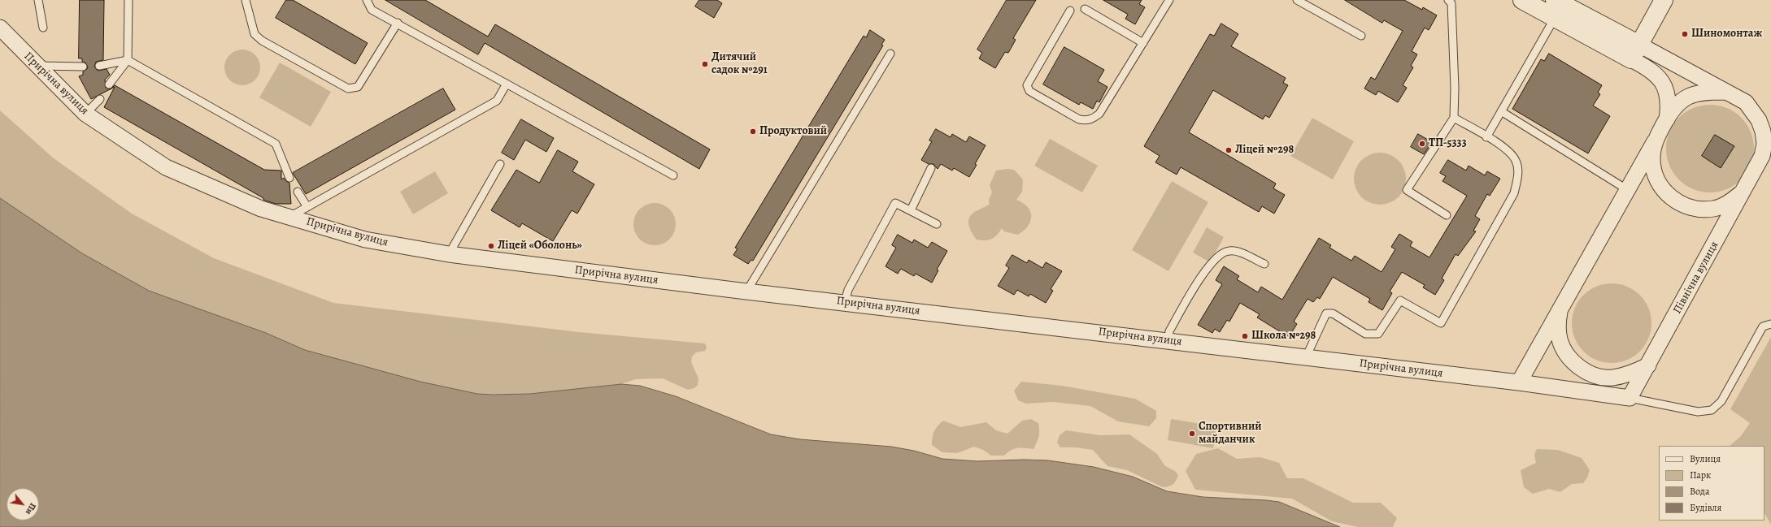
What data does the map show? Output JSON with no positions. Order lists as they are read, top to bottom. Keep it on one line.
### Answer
{"streets":{"street":["Прирічна вулиця","Північна вулиця"]},"crossings":[["Прирічна вулиця","Північна вулиця"]],"places":["Шиномонтаж","Дитячий садок №291","Продуктовий","ТП-5333","Ліцей №298","Ліцей «Оболонь»","Школа №298","Спортивний майданчик"],"legend":["Вулиця","Парк","Вода","Будівля"],"north":"bottom right"}
